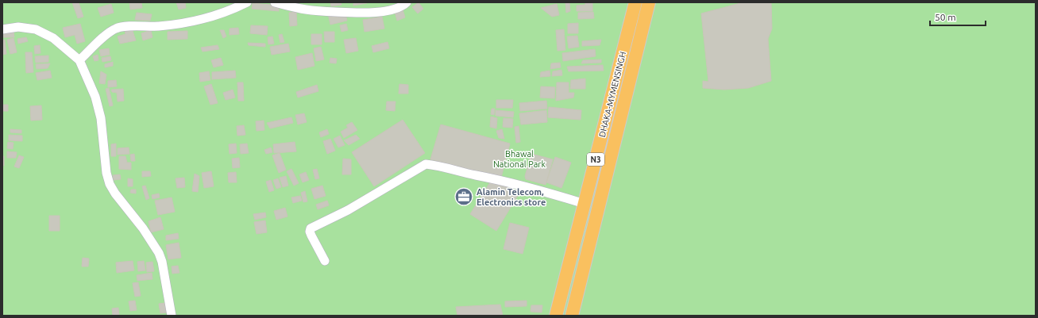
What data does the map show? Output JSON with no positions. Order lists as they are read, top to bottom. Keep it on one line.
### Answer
{"streets":{"highway":["DHAKA-MYMENSINGH","N3"]},"parks":["Bhawal National Park"],"places":{"office":["Alamin Telecom, Electronics store"]},"scale_bar":"50 m"}
